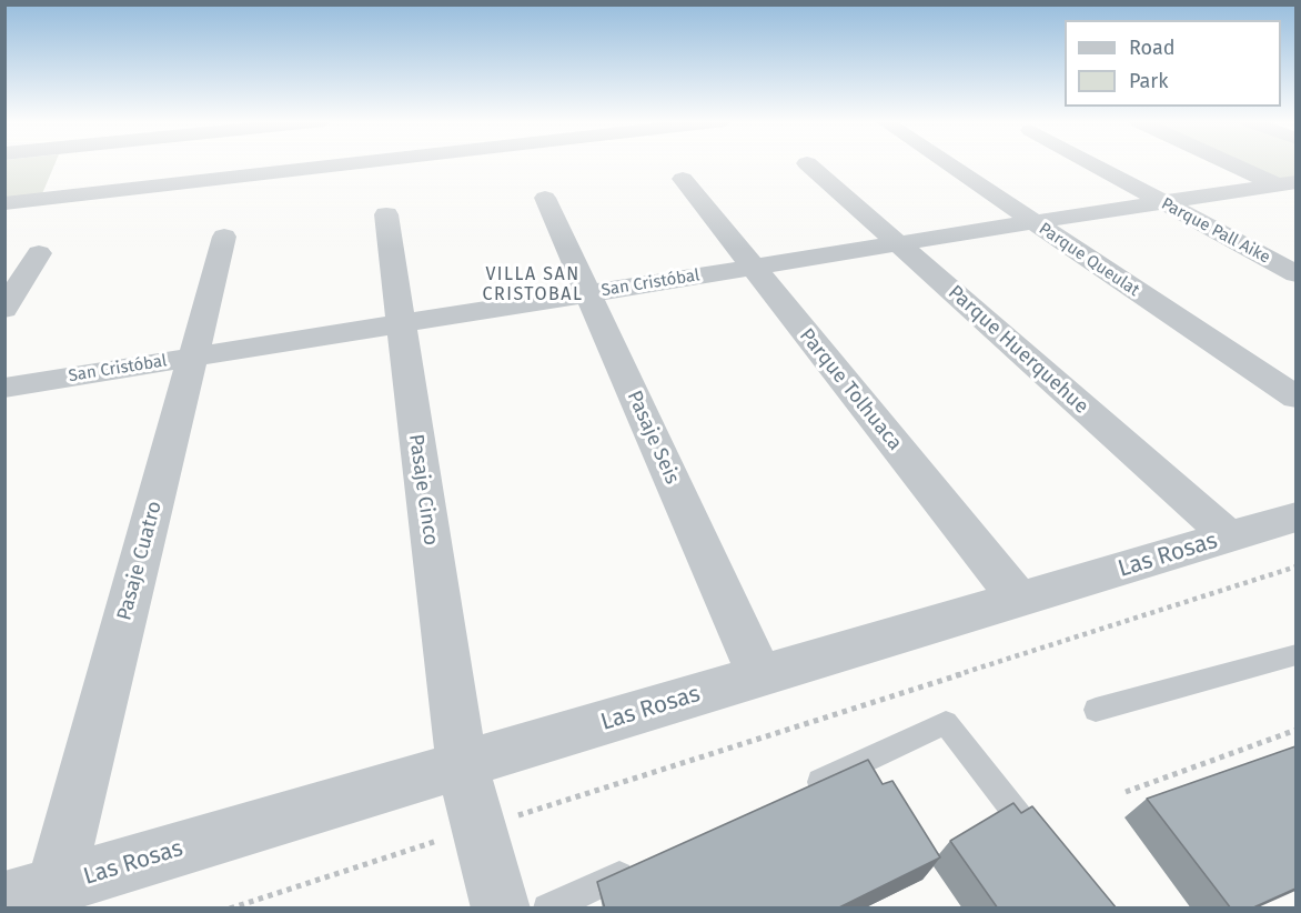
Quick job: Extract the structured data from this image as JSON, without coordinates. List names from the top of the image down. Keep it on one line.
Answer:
{"streets":{"street":["Parque Pall Aike","Parque Queulat","San Cristóbal","Parque Huerquehue","Parque Tolhuaca","Pasaje Seis","Pasaje Cinco","Las Rosas","Pasaje Cuatro"]},"crossings":[["Parque Pall Aike","San Cristóbal"],["Parque Queulat","San Cristóbal"],["San Cristóbal","Parque Huerquehue"],["San Cristóbal","Parque Tolhuaca"],["San Cristóbal","Pasaje Seis"],["San Cristóbal","Pasaje Cinco"],["San Cristóbal","Pasaje Cuatro"],["Parque Huerquehue","Las Rosas"],["Parque Tolhuaca","Las Rosas"],["Pasaje Seis","Las Rosas"],["Pasaje Cinco","Las Rosas"],["Las Rosas","Pasaje Cuatro"]],"districts":["VILLA SAN CRISTOBAL"],"legend":["Road","Park"]}
